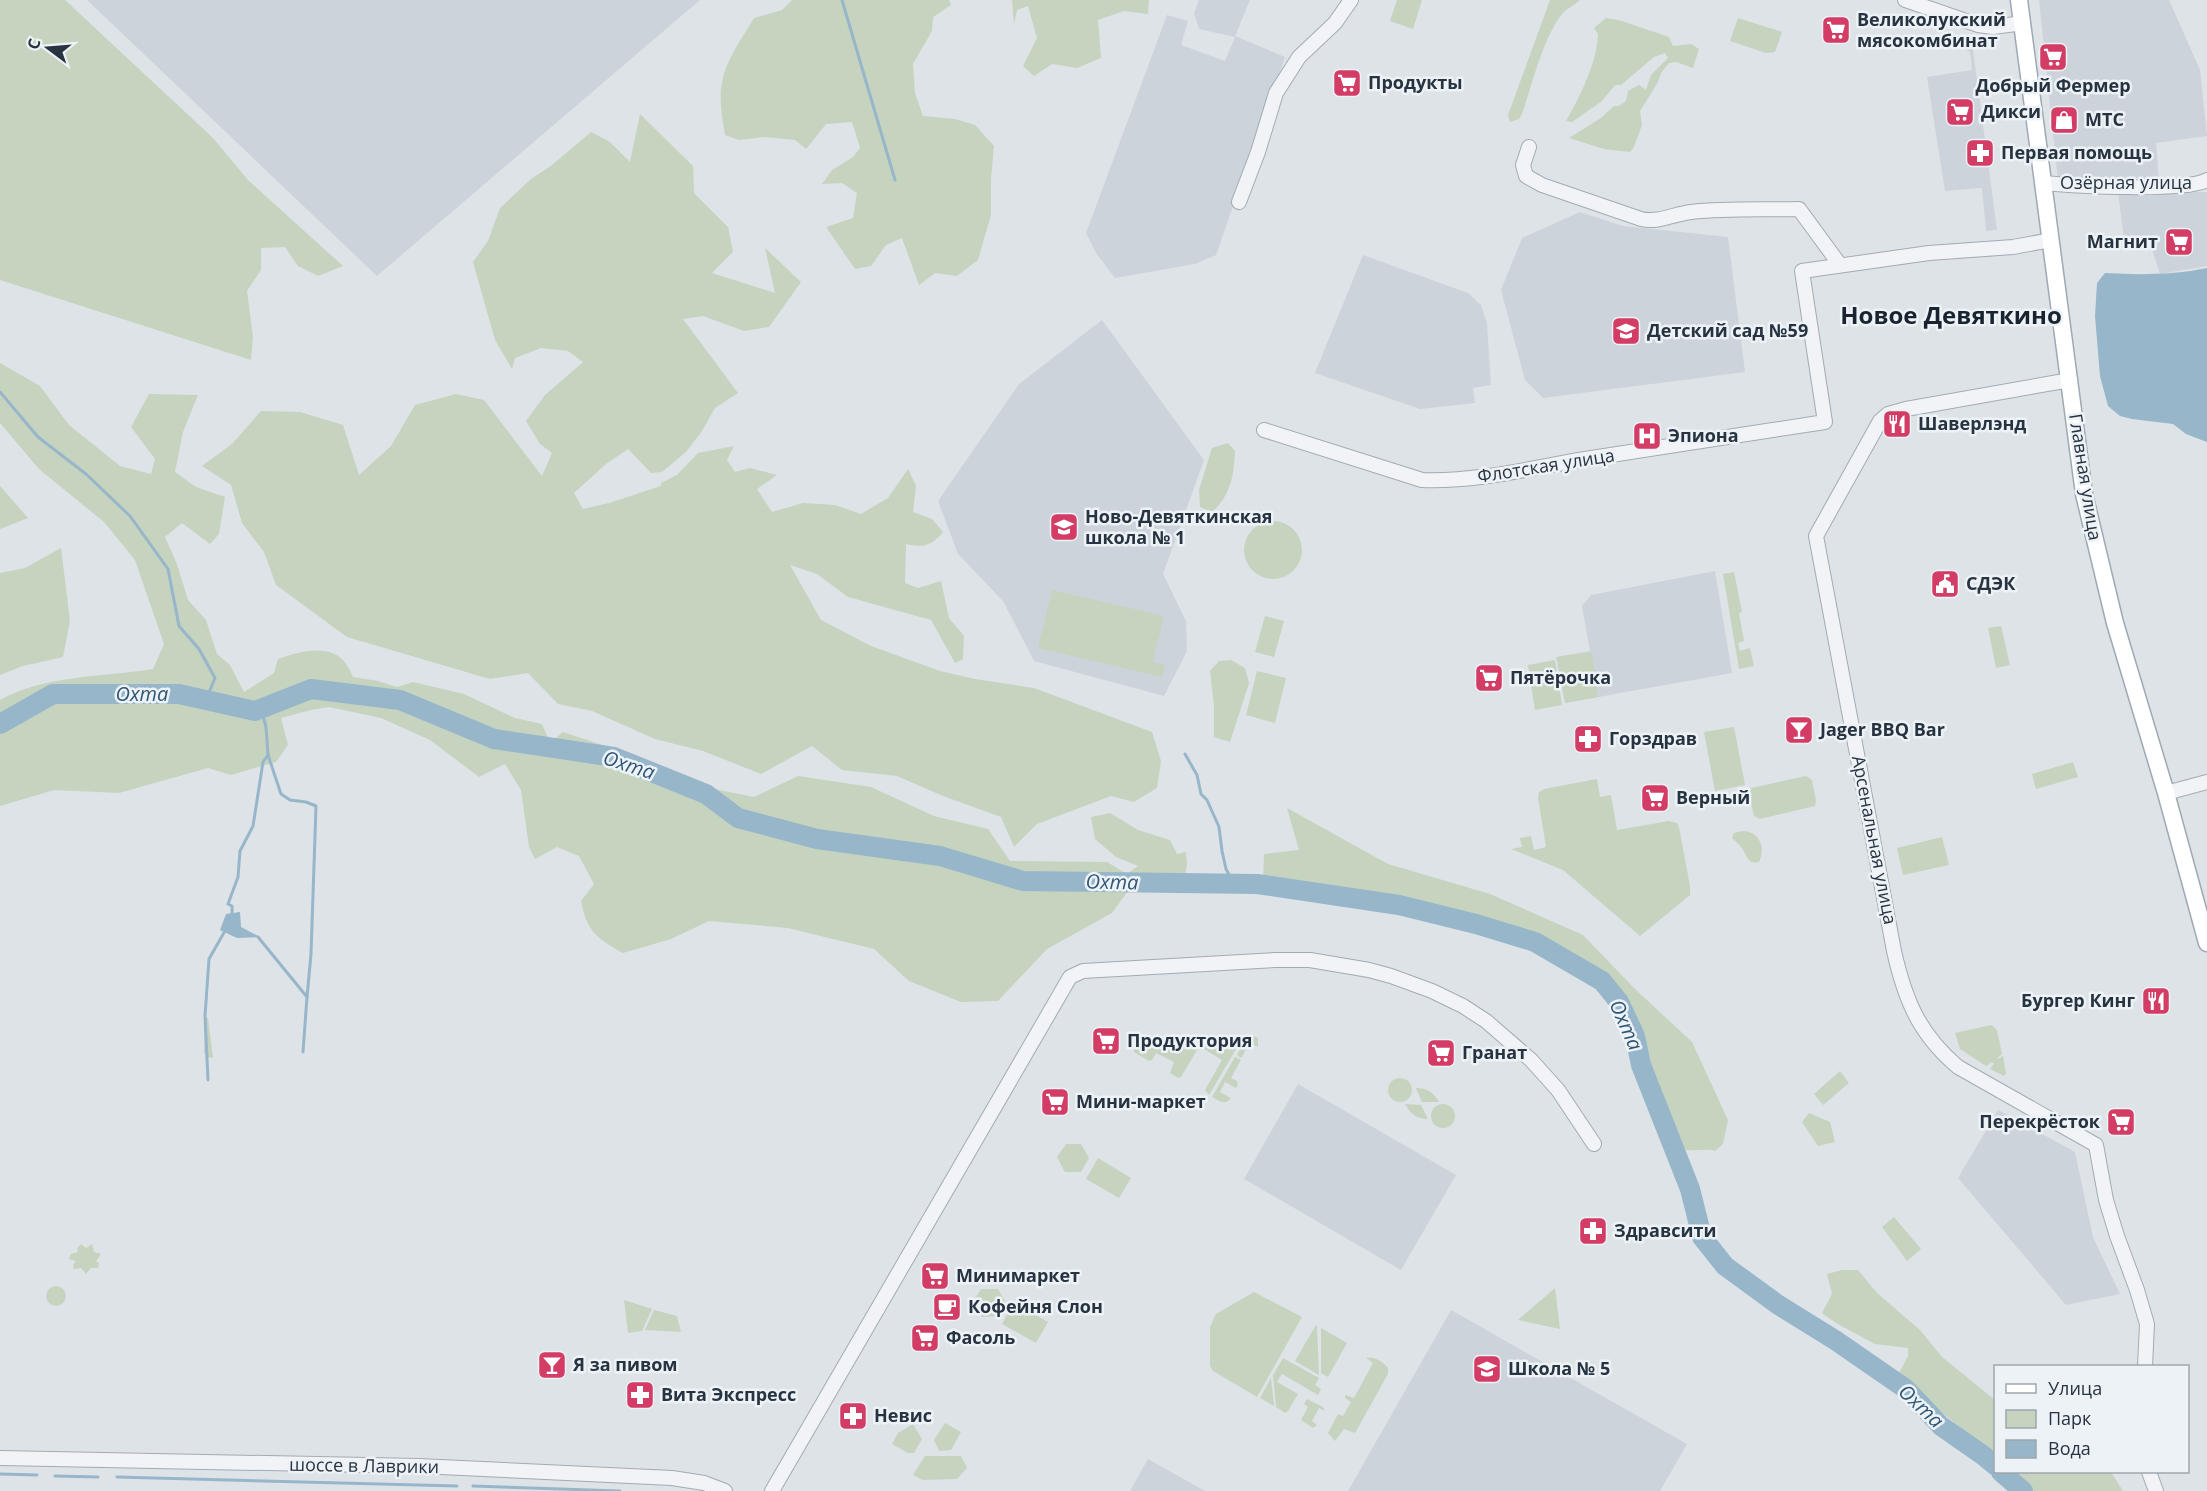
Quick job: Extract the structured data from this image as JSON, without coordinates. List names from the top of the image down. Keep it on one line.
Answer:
{"streets":{"main road":["Главная улица"],"street":["Озёрная улица","Флотская улица","Арсенальная улица","шоссе в Лаврики"]},"crossings":[["Озёрная улица","Главная улица"],["Главная улица","Арсенальная улица"]],"districts":["Новое Девяткино"],"water":["Охта"],"places":{"supermarket":["Великолукский мясокомбинат","Добрый Фермер","Продукты","Дикси","Магнит","Пятёрочка","Верный","Продуктория","Гранат","Мини-маркет","Перекрёсток","Минимаркет","Фасоль"],"shop":["МТС"],"pharmacy":["Первая помощь","Горздрав","Здравсити","Вита Экспресс","Невис"],"school or university":["Детский сад №59","Ново-Девяткинская школа № 1","Школа № 5"],"restaurant":["Шаверлэнд","Бургер Кинг"],"hospital":["Эпиона"],"public building":["СДЭК"],"bar":["Jager BBQ Bar","Я за пивом"],"cafe":["Кофейня Слон"]},"legend":["Улица","Парк","Вода"],"north":"left"}
